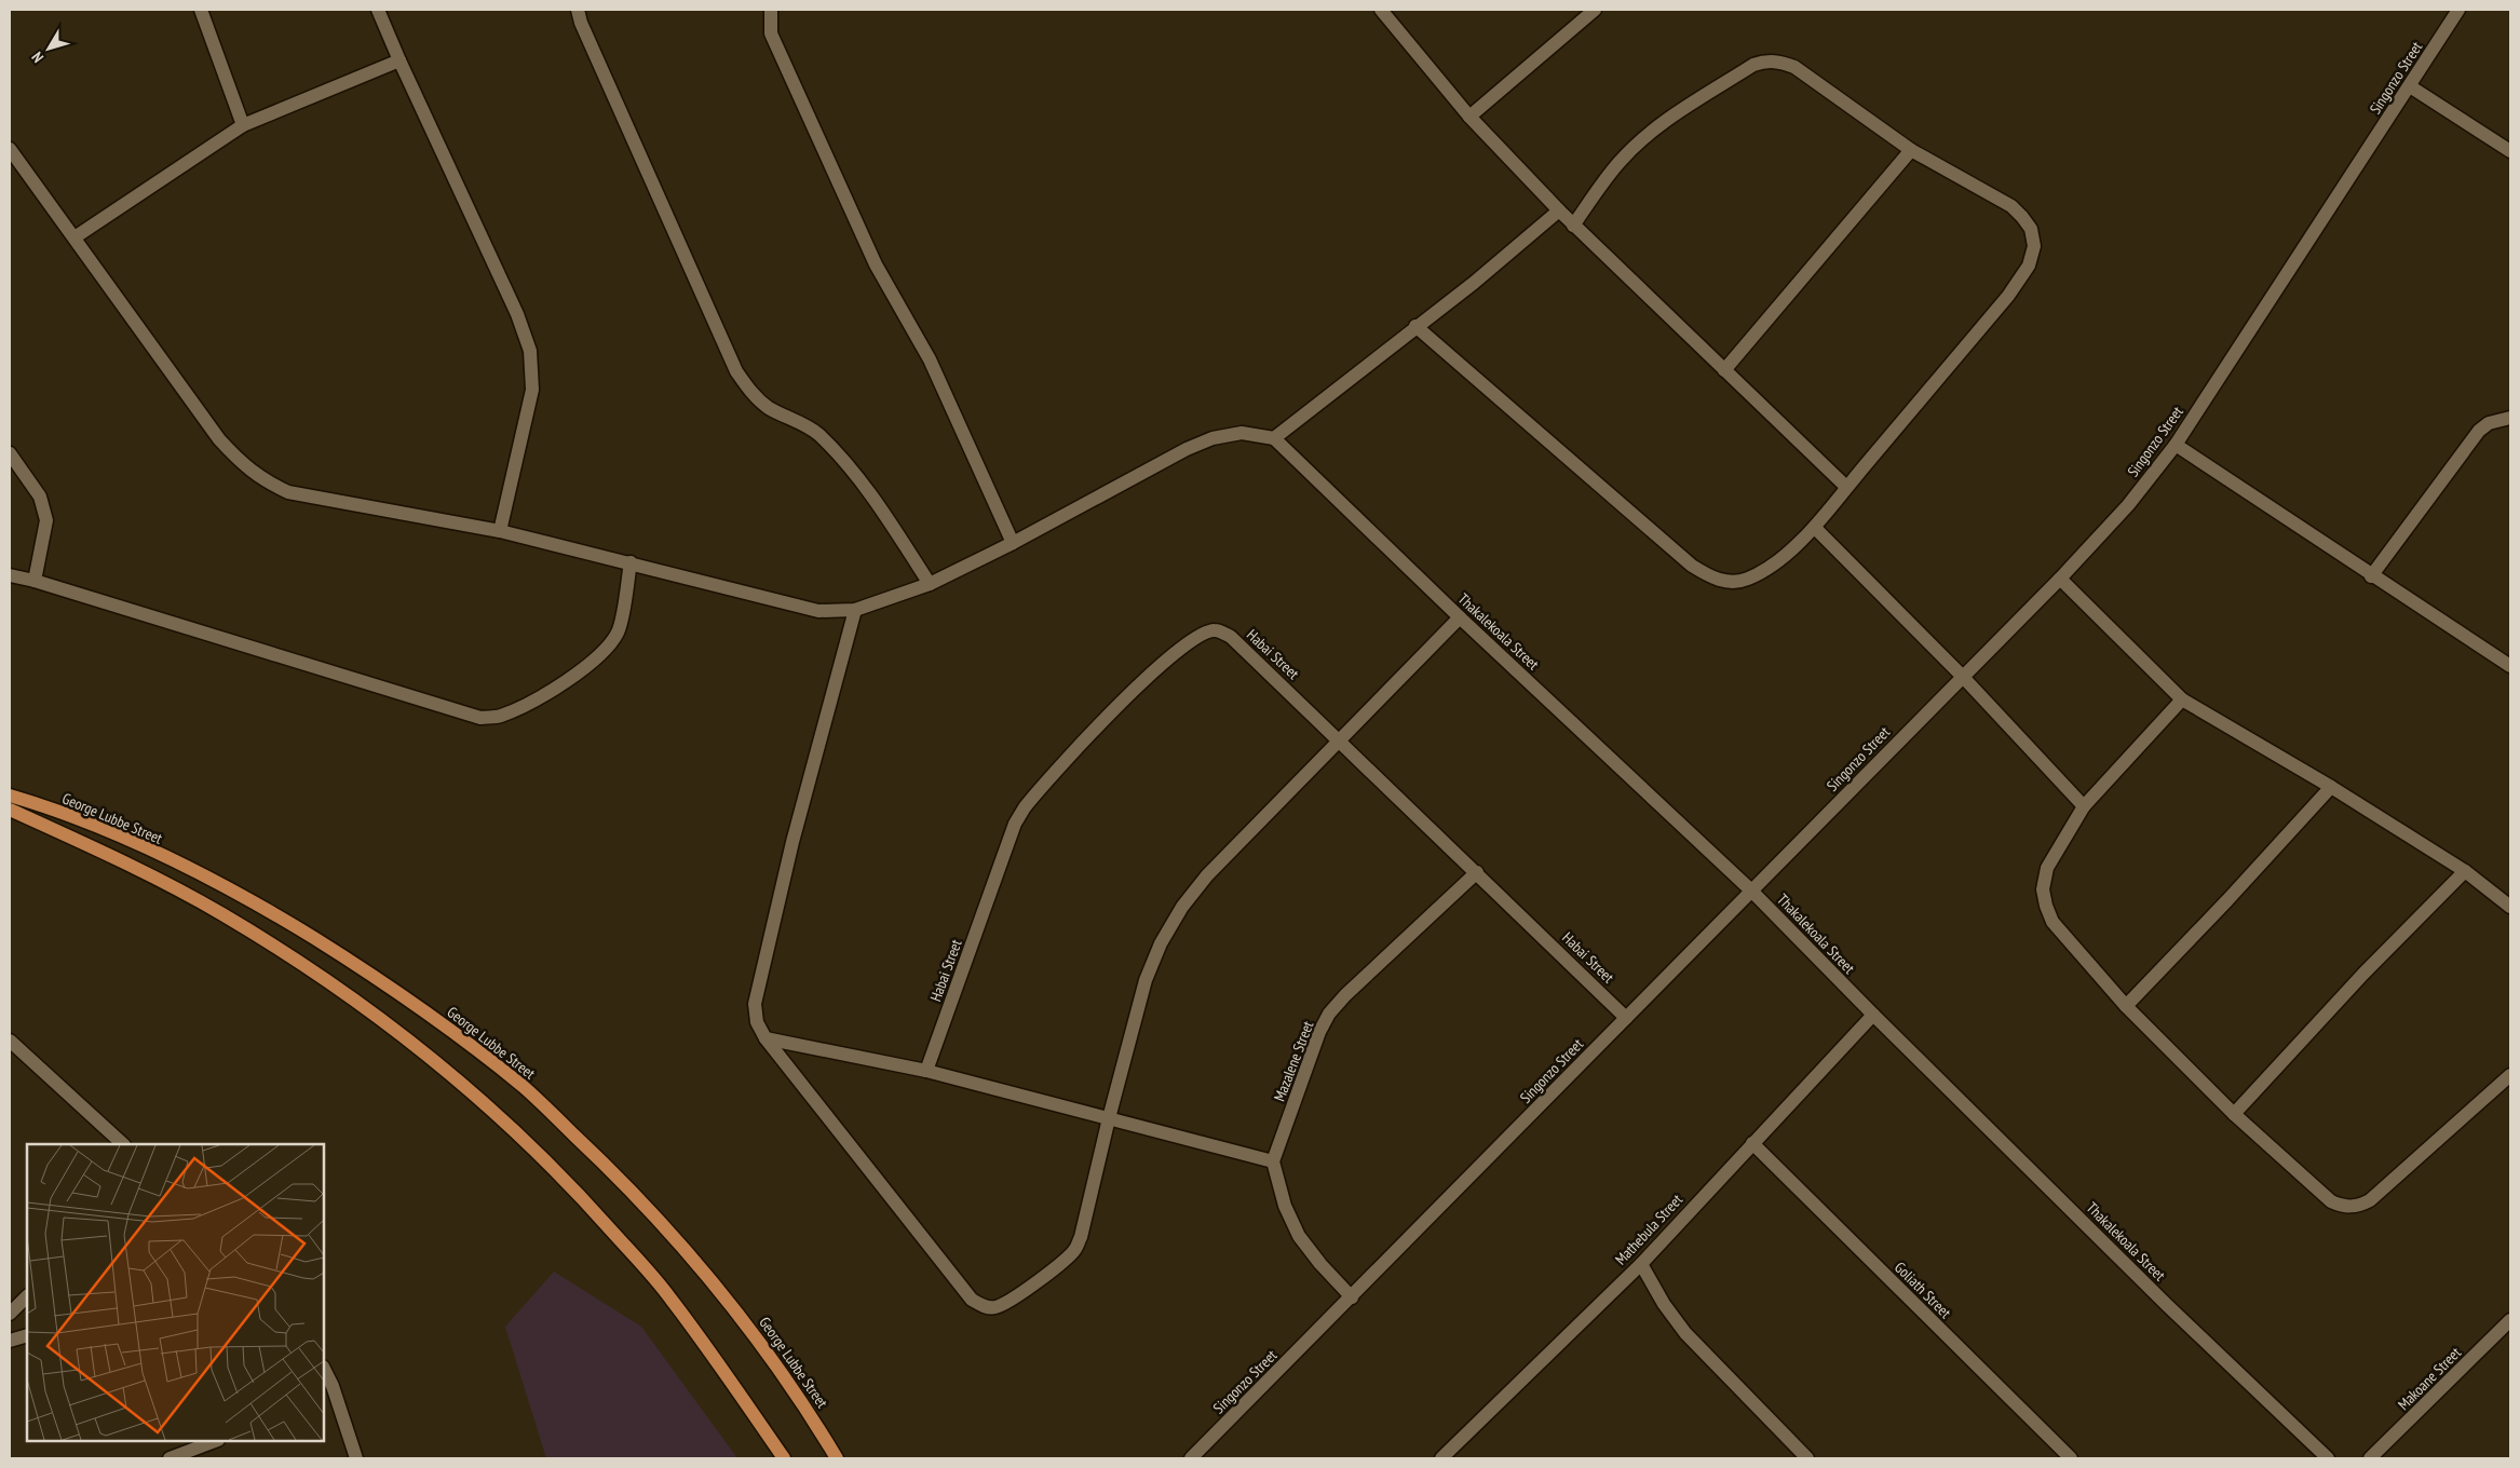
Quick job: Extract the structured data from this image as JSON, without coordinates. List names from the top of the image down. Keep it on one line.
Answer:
{"streets":{"main road":["George Lubbe Street"],"street":["Singonzo Street","Thakalekoala Street","Habai Street","Mazalene Street","Mathebula Street","Goliath Street","Makoane Street"]},"crossings":[["Singonzo Street","Thakalekoala Street"],["Singonzo Street","Habai Street"],["Thakalekoala Street","Mathebula Street"],["Habai Street","Mazalene Street"],["Mathebula Street","Goliath Street"]],"north":"bottom left"}
